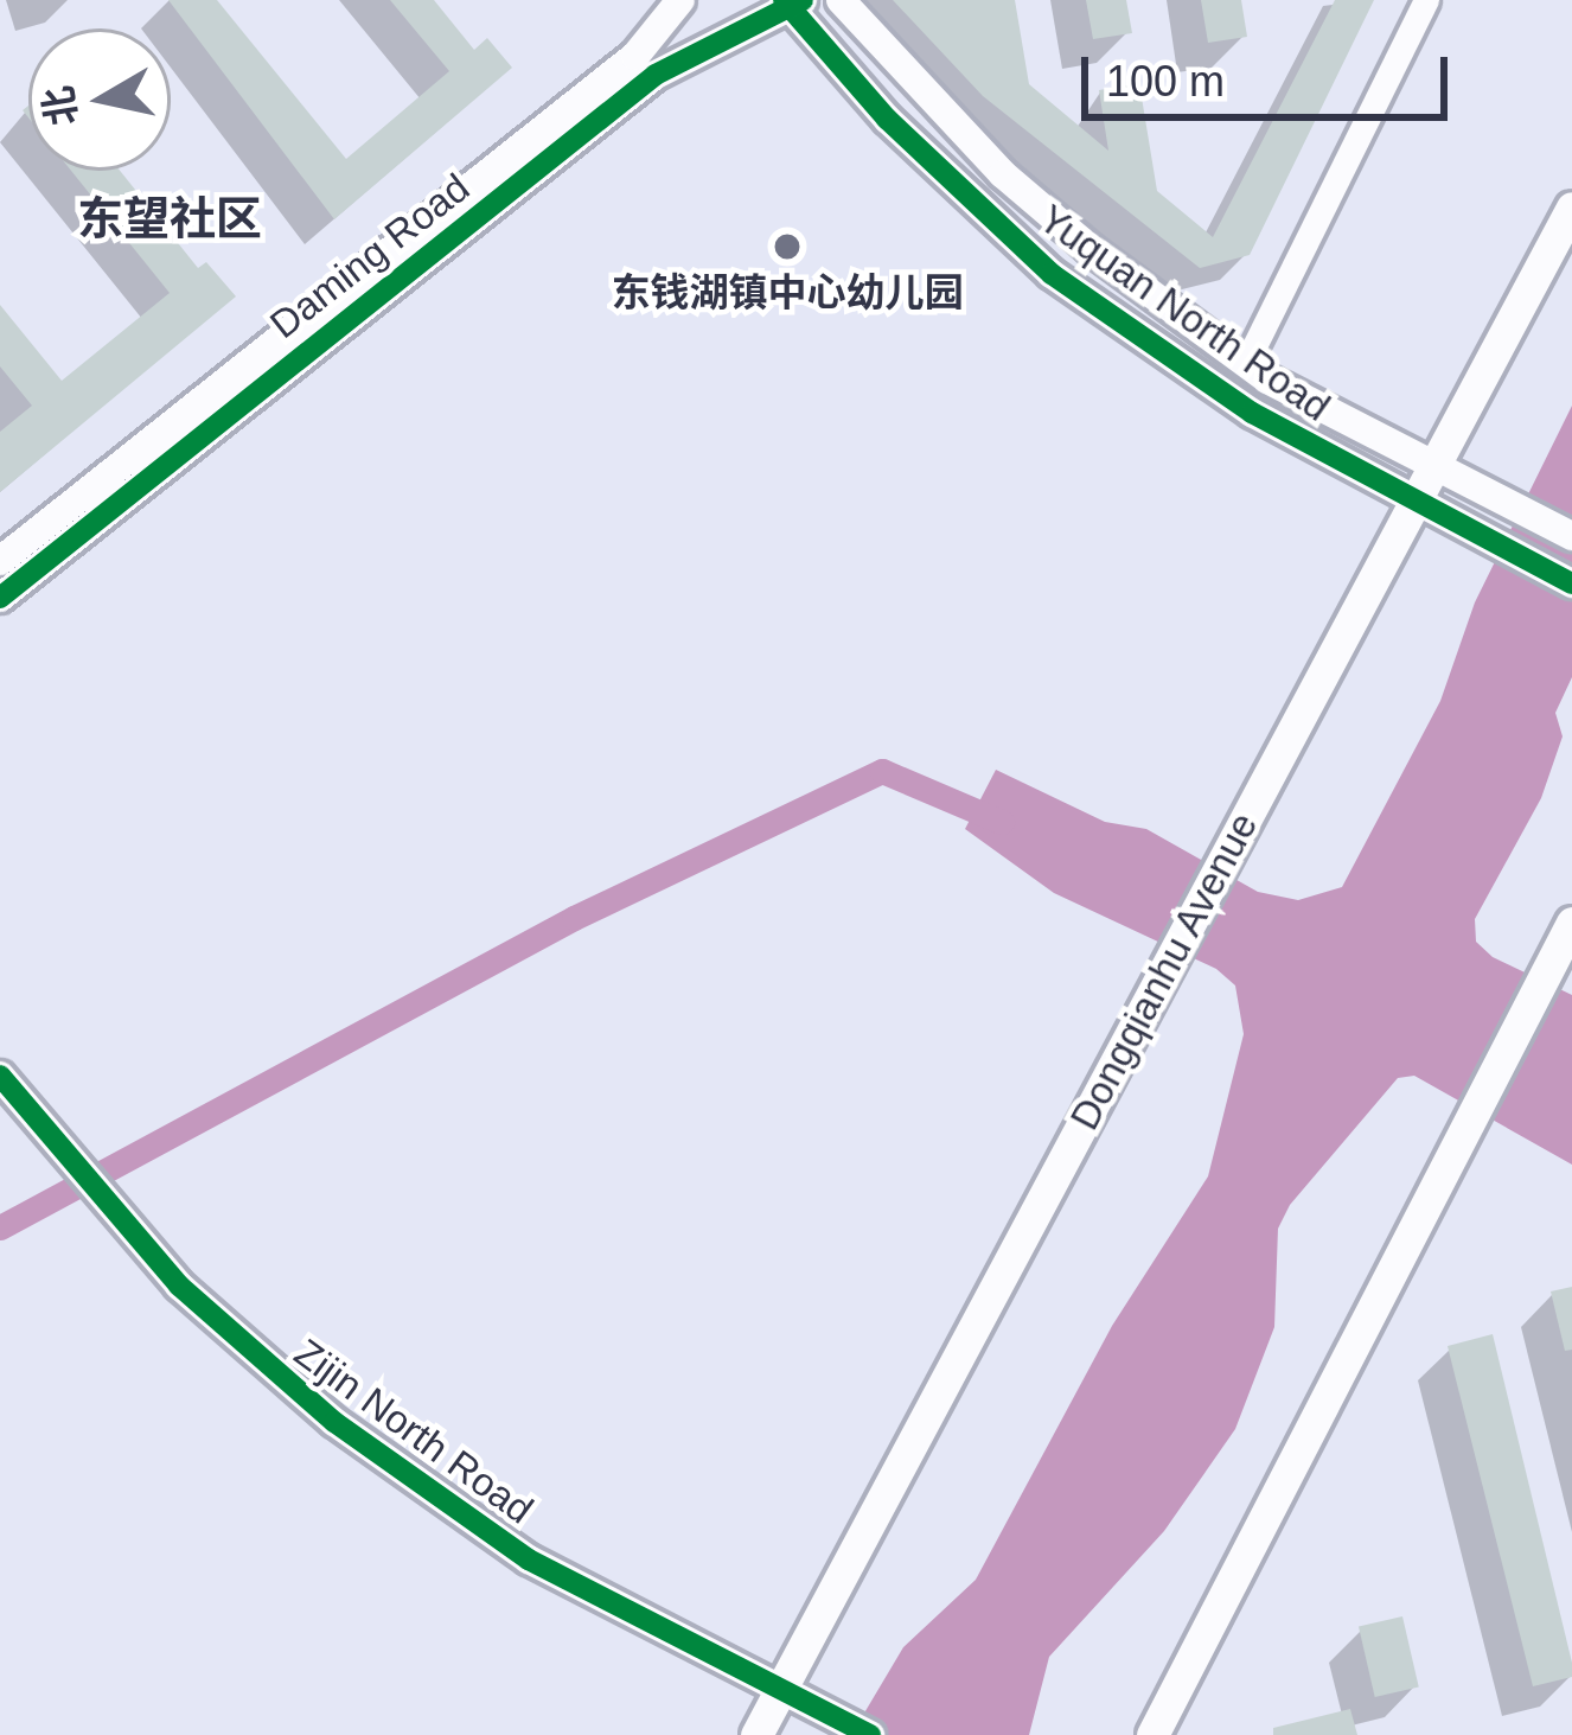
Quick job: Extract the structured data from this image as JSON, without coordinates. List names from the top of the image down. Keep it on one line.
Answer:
{"streets":{"main road":["Dongqianhu Avenue"],"street":["Daming Road","Yuquan North Road","Zijin North Road"]},"crossings":[["Daming Road","Yuquan North Road"],["Yuquan North Road","Dongqianhu Avenue"],["Dongqianhu Avenue","Zijin North Road"]],"districts":["东望社区"],"places":["东钱湖镇中心幼儿园"],"scale_bar":"100 m","north":"left"}
